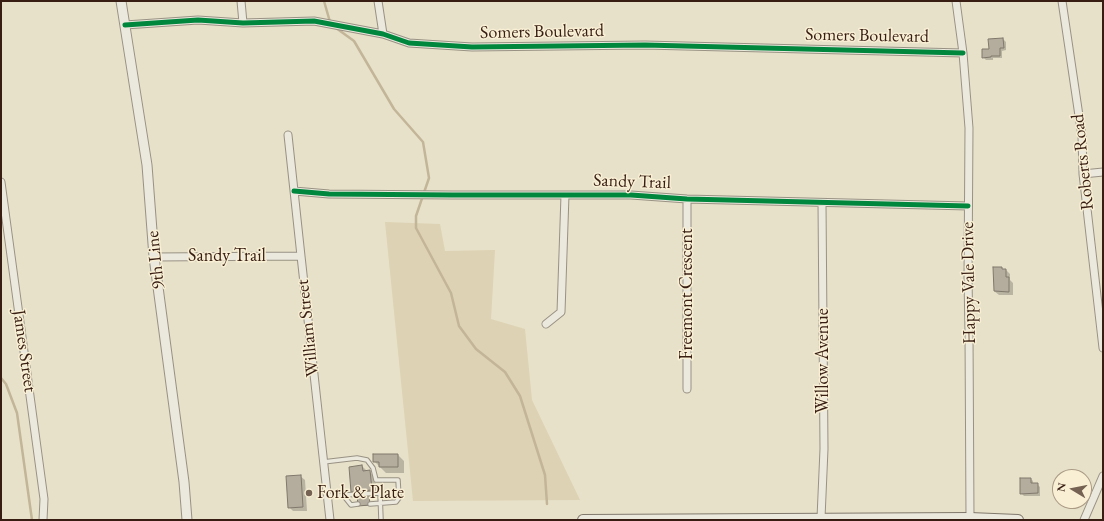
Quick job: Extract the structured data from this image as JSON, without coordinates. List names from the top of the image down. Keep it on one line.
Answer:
{"streets":{"street":["Somers Boulevard","Roberts Road","Sandy Trail","9th Line","Happy Vale Drive","Freemont Crescent","William Street","James Street","Willow Avenue"]},"crossings":[["Somers Boulevard","9th Line"],["Somers Boulevard","Happy Vale Drive"],["Sandy Trail","9th Line"],["Sandy Trail","Happy Vale Drive"],["Sandy Trail","Freemont Crescent"],["Sandy Trail","William Street"],["Sandy Trail","Willow Avenue"]],"places":["Fork & Plate"],"north":"left"}
